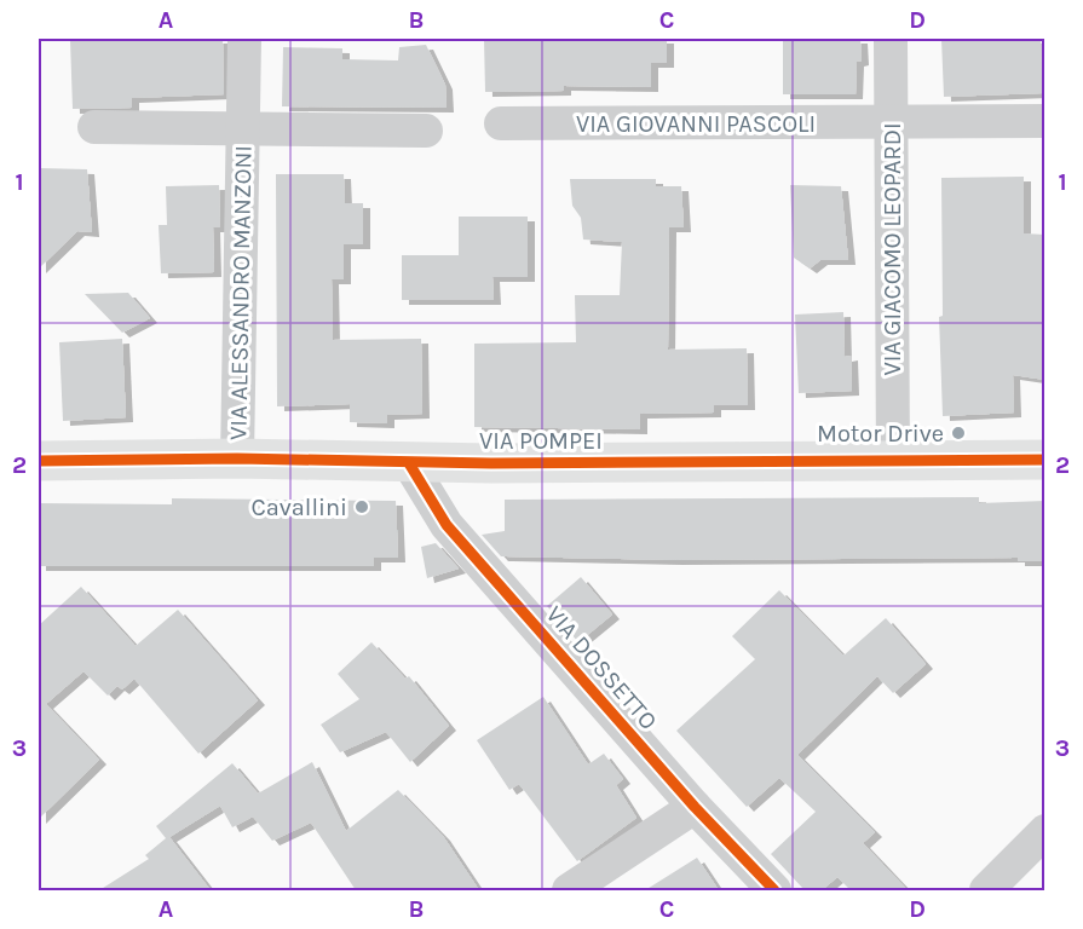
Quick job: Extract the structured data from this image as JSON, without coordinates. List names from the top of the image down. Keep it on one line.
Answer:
{"streets":{"street":["VIA GIOVANNI PASCOLI","VIA GIACOMO LEOPARDI","VIA ALESSANDRO MANZONI","VIA POMPEI","VIA DOSSETTO"]},"crossings":[["VIA GIOVANNI PASCOLI","VIA GIACOMO LEOPARDI"],["VIA GIACOMO LEOPARDI","VIA POMPEI"],["VIA ALESSANDRO MANZONI","VIA POMPEI"],["VIA POMPEI","VIA DOSSETTO"]],"places":["Motor Drive","Cavallini"],"grid":{"columns":["A","B","C","D"],"rows":["1","2","3"]}}
